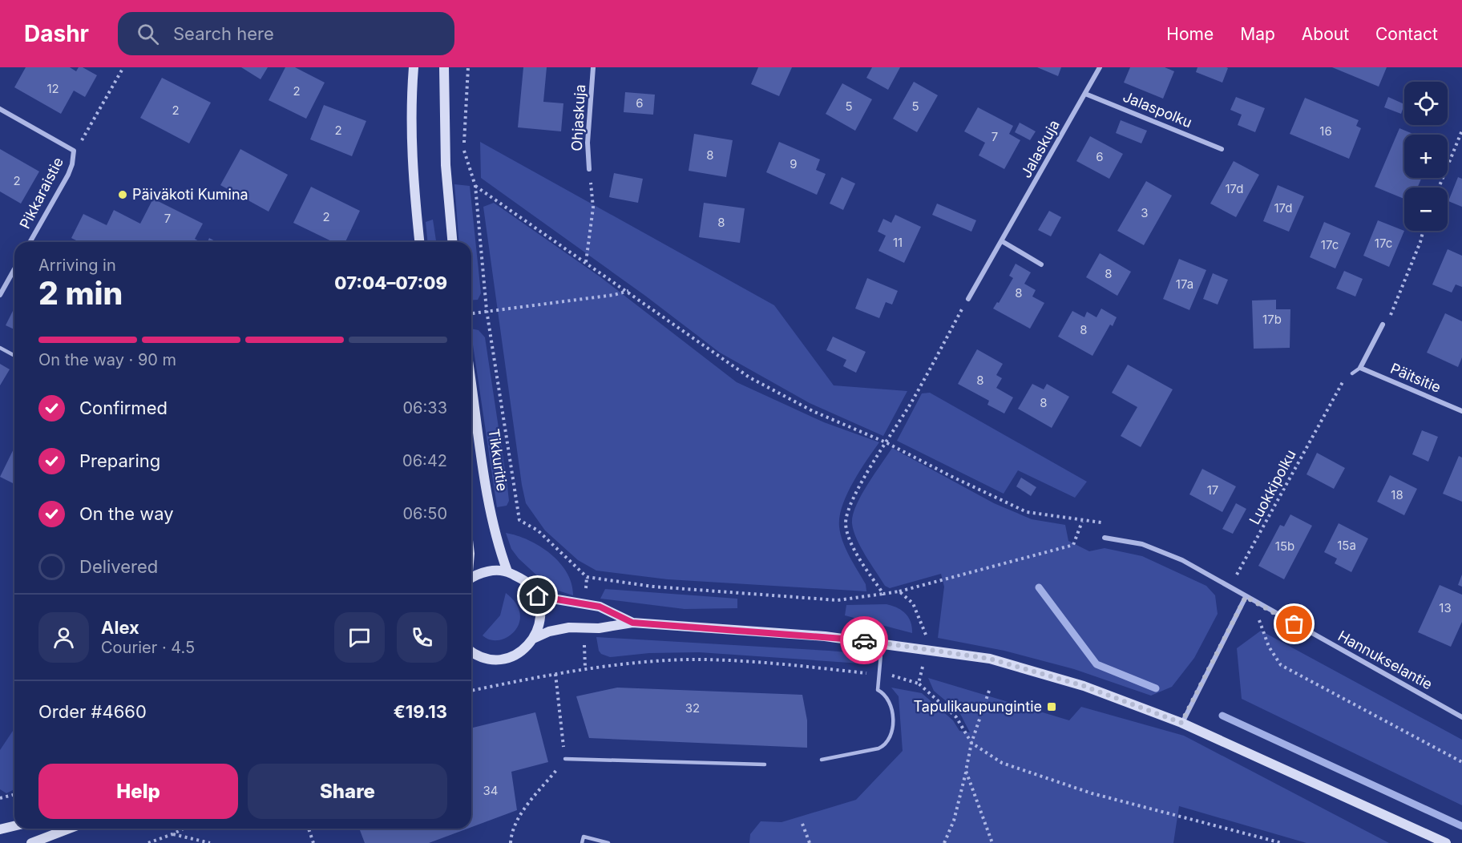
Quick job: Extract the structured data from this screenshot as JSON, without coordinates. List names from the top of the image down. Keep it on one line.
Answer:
{"streets":{"main road":["Tikkuritie"],"street":["Jalaspolku","Ohjaskuja","Jalaskuja","Pikkaraistie","Päitsitie","Hannukselantie"],"path":["Luokkipolku"]},"crossings":[["Jalaspolku","Jalaskuja"],["Luokkipolku","Hannukselantie"]],"places":{"other":["Päiväkoti Kumina"],"transit":["Tapulikaupungintie"]},"house_numbers":["12","2","6","5","5","2","2","16","7","8","6","9","2","17d","17d","3","2","7","8","11","17c","17c","8","17a","8","17b","8","8","8","17","18","15a","15b","13","32","34"],"page":{"header":"Dashr","search":"Search here","nav":["Home","Map","About","Contact"],"map_buttons":["+","−"],"heading":["2 min","Arriving in","07:04–07:09"],"panel":["Alex","Courier · 4.5","Order #4660","€19.13"],"bar":"On the way · 90 m","list":[["Confirmed","06:33"],["Preparing","06:42"],["On the way","06:50"],"Delivered"],"buttons":["Help","Share"]}}
